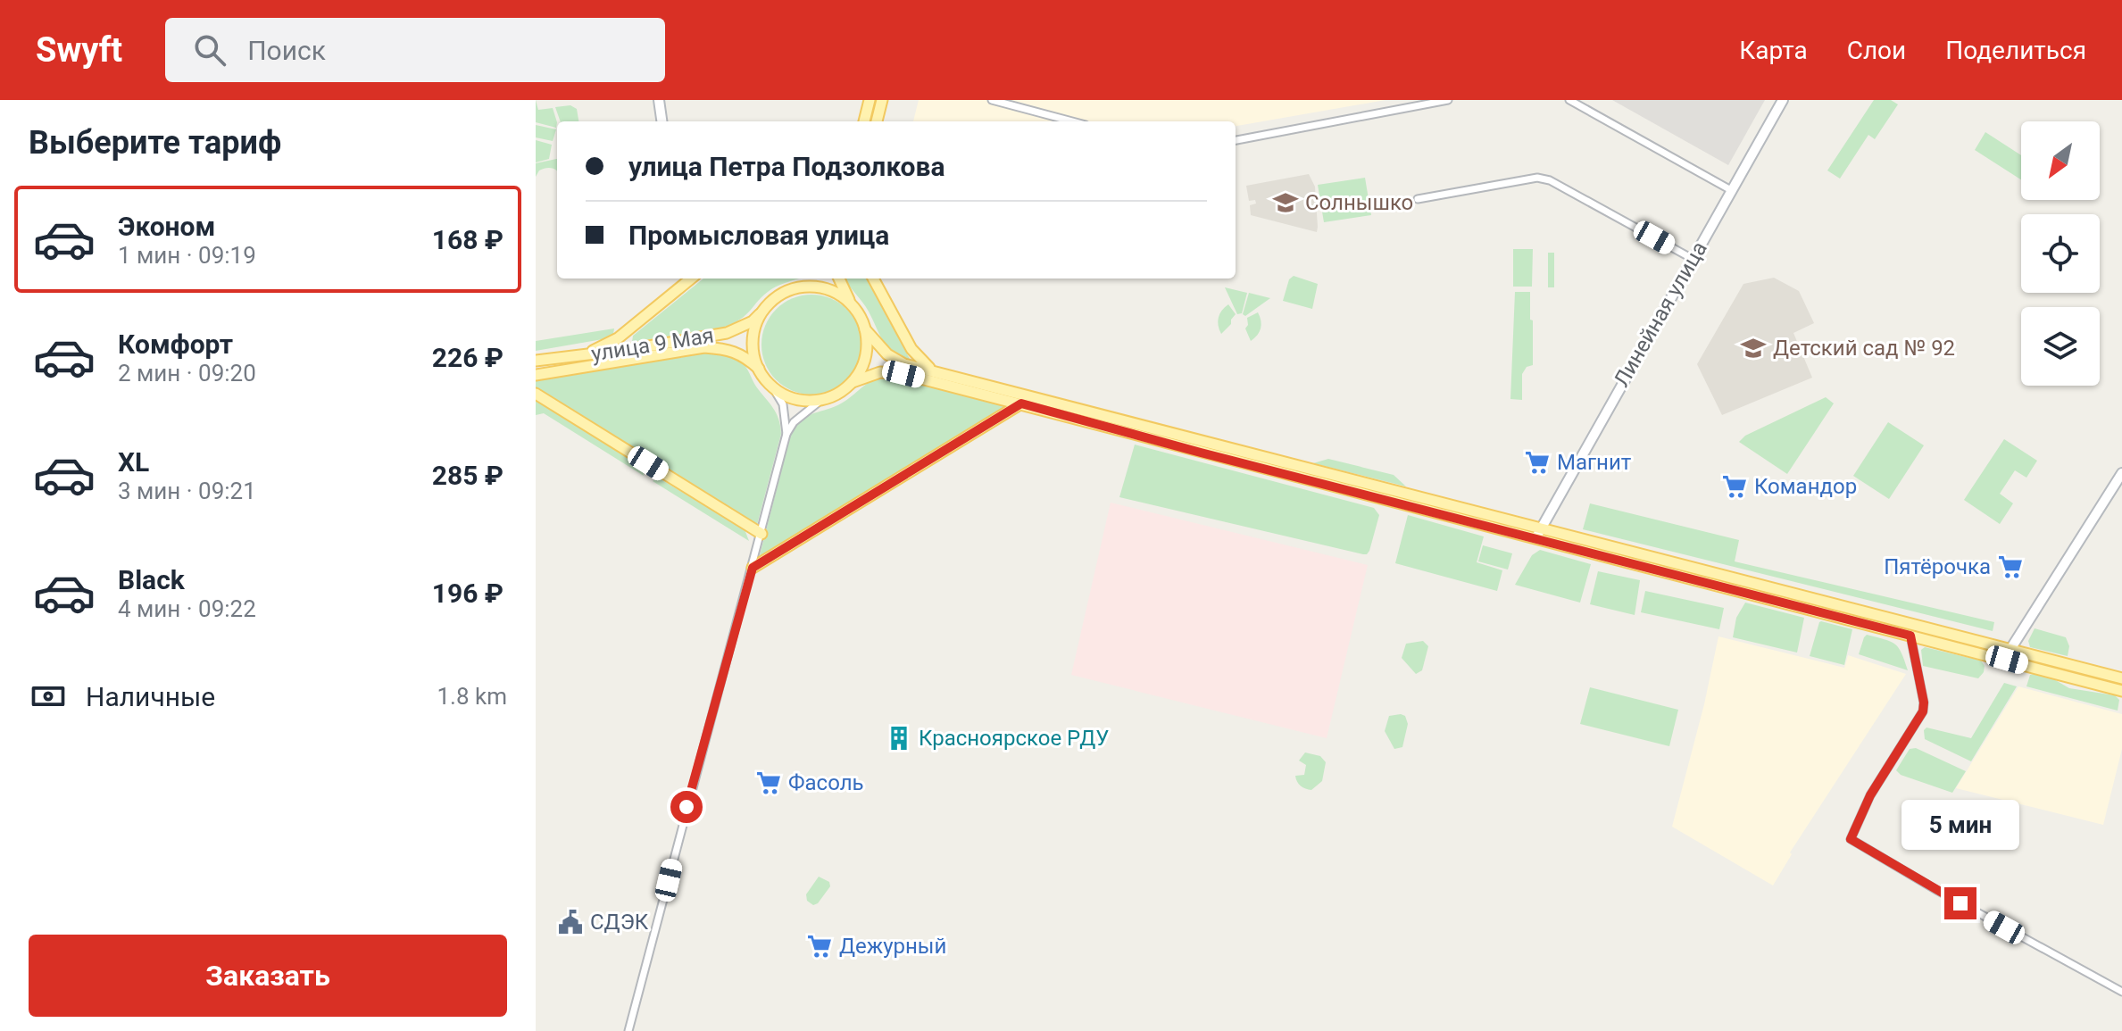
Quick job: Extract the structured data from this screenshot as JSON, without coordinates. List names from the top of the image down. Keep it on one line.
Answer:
{"streets":{"main road":["улица 9 Мая"],"street":["Линейная улица"]},"places":{"school or university":["Солнышко","Детский сад № 92"],"supermarket":["Магнит","Командор","Пятёрочка","Фасоль","Дежурный"],"building":["Красноярское РДУ"],"public building":["СДЭК"]},"north":"bottom left","page":{"header":"Swyft","search":"Поиск","nav":["Карта","Слои","Поделиться"],"heading":"Выберите тариф","banner":["улица Петра Подзолкова","Промысловая улица"],"list":[{"name":"Эконом","note":"1 мин · 09:19","value":"168 ₽"},{"name":"Комфорт","note":"2 мин · 09:20","value":"226 ₽"},{"name":"XL","note":"3 мин · 09:21","value":"285 ₽"},{"name":"Black","note":"4 мин · 09:22","value":"196 ₽"}],"pay":["Наличные","1.8 km"],"bubble":"5 мин","buttons":"Заказать"}}
